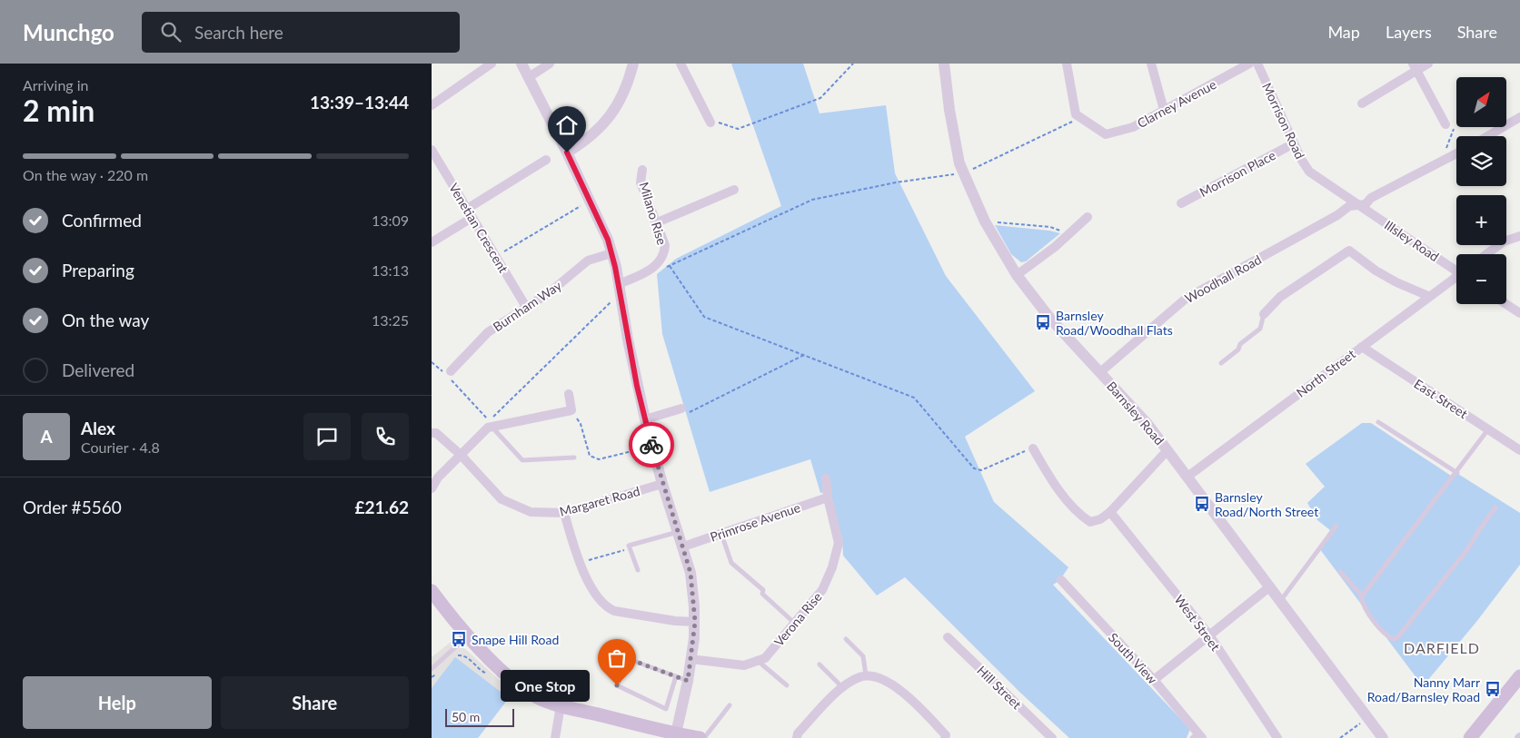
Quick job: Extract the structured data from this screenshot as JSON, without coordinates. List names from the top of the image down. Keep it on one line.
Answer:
{"streets":{"street":["Clarney Avenue","Morrison Road","Morrison Place","Milano Rise","Venetian Crescent","Illsley Road","Woodhall Road","Burnham Way","North Street","East Street","Barnsley Road","Margaret Road","Primrose Avenue","Verona Rise","West Street","South View","Hill Street"]},"crossings":[["Morrison Road","Morrison Place"],["Morrison Road","Illsley Road"],["Morrison Road","Woodhall Road"],["Venetian Crescent","Burnham Way"],["Illsley Road","Woodhall Road"],["Woodhall Road","Barnsley Road"],["North Street","East Street"],["North Street","Barnsley Road"],["Primrose Avenue","Verona Rise"]],"districts":["DARFIELD"],"places":{"bus stop":["Barnsley Road/Woodhall Flats","Barnsley Road/North Street","Snape Hill Road","Nanny Marr Road/Barnsley Road"],"other":["One Stop"]},"scale_bar":"50 m","north":"top right","page":{"header":"Munchgo","search":"Search here","nav":["Map","Layers","Share"],"heading":["2 min","Arriving in","13:39–13:44"],"panel":["Alex","Courier · 4.8","Order #5560","£21.62"],"map_buttons":["+","−"],"bar":"On the way · 220 m","list":[["Confirmed","13:09"],["Preparing","13:13"],["On the way","13:25"],"Delivered"],"round":"A","buttons":["Help","Share"],"bubble":"One Stop","scale":"50 m"}}
